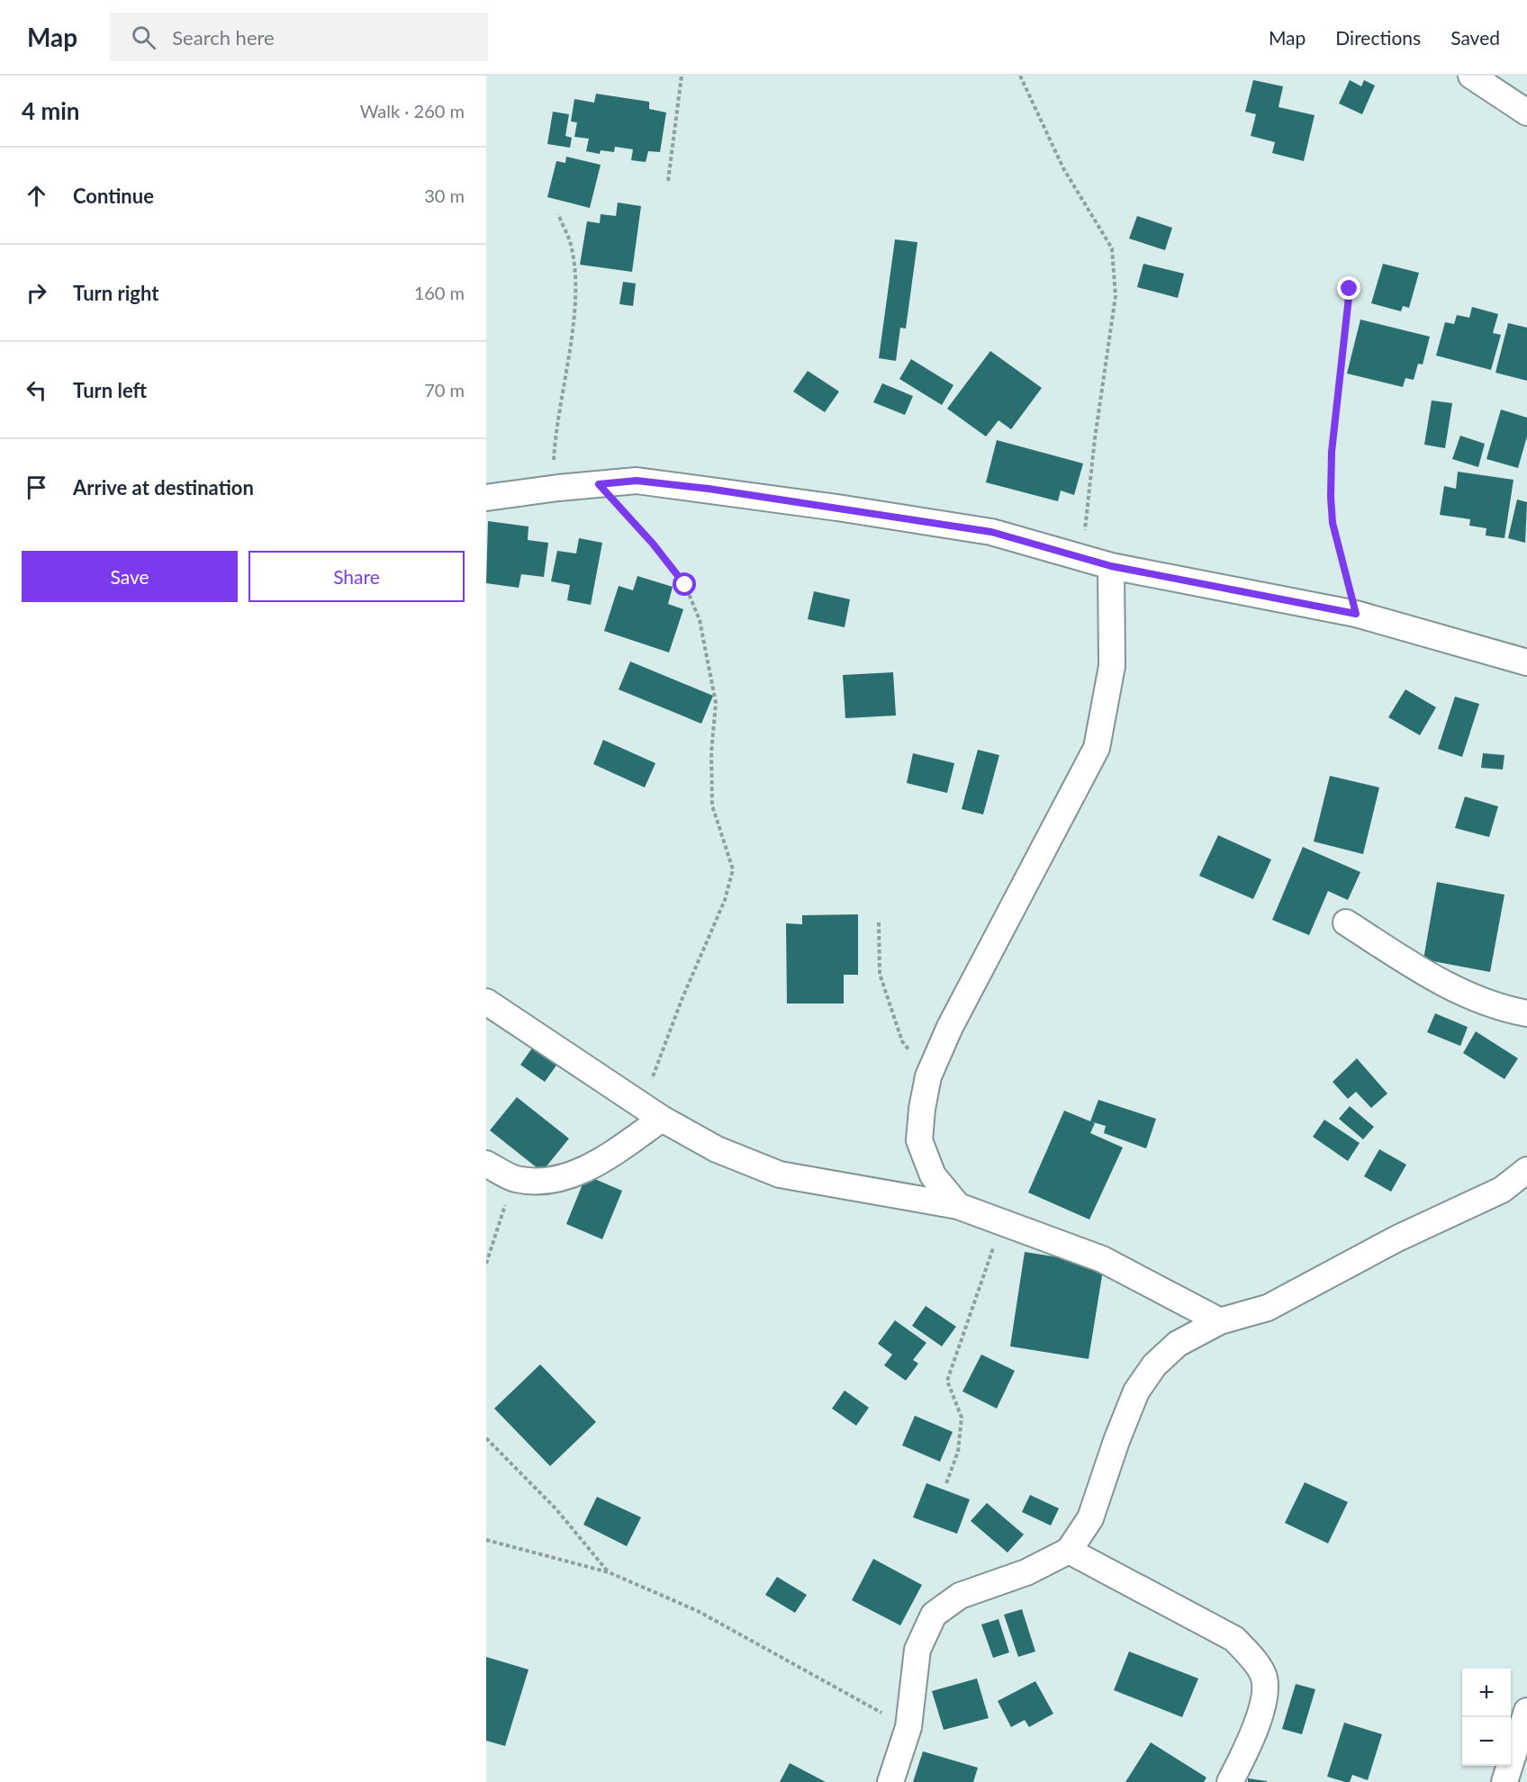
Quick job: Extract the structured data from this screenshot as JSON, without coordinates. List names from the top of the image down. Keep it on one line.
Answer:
{"page":{"header":"Map","search":"Search here","nav":["Map","Directions","Saved"],"heading":["4 min","Walk · 260 m"],"list":[["Continue","30 m"],["Turn right","160 m"],["Turn left","70 m"],"Arrive at destination"],"buttons":["Save","Share"],"map_buttons":["+","−"]}}
